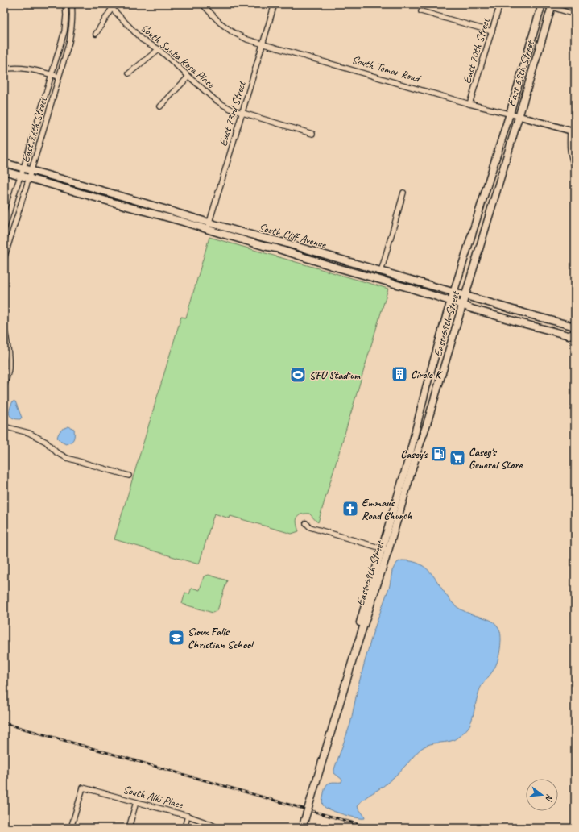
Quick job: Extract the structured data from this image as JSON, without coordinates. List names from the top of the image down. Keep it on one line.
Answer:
{"streets":{"main road":["East 69th Street","South Cliff Avenue"],"street":["East 70th Street","South Santa Rosa Place","South Tomar Road","East 73rd Street","East 77th Street","South Alki Place"]},"crossings":[["East 70th Street","South Tomar Road"],["South Santa Rosa Place","East 73rd Street"],["South Tomar Road","East 69th Street"],["South Tomar Road","East 73rd Street"],["East 69th Street","South Cliff Avenue"],["East 73rd Street","South Cliff Avenue"],["East 77th Street","South Cliff Avenue"]],"places":{"building":["Circle K"],"sports":["SFU Stadium"],"fuel station":["Casey's"],"supermarket":["Casey's General Store"],"church":["Emmaus Road Church"],"school or university":["Sioux Falls Christian School"]},"north":"right"}
